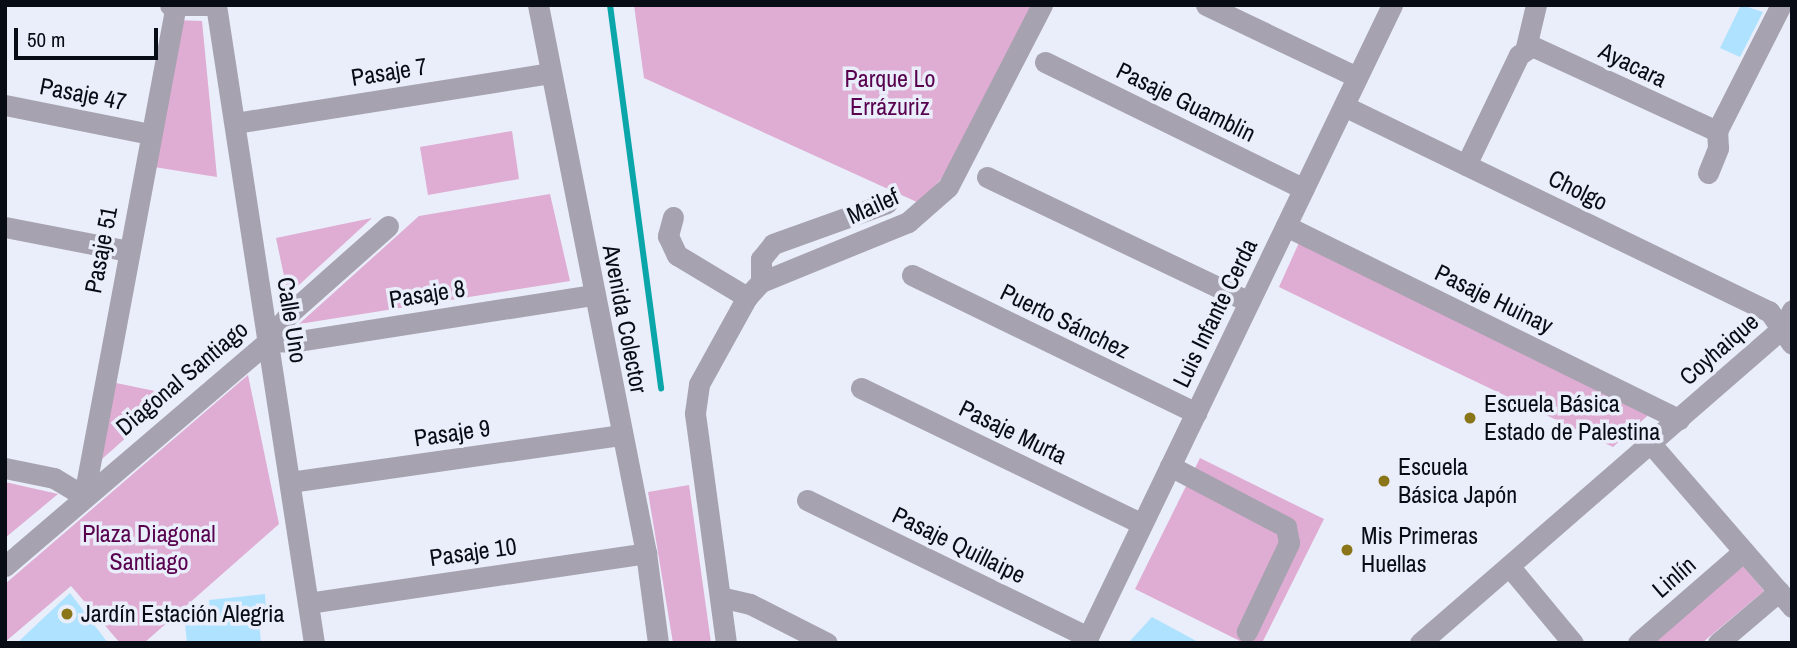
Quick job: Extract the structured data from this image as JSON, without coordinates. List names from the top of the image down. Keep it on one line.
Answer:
{"streets":{"street":["Ayacara","Pasaje 7","Pasaje 47","Pasaje Guamblin","Cholgo","Mailef","Pasaje 51","Pasaje 8","Pasaje Huinay","Luis Infante Cerda","Avenida Colector","Calle Uno","Puerto Sánchez","Coyhaique","Diagonal Santiago","Pasaje Murta","Pasaje 9","Pasaje Quillaipe","Pasaje 10","Linlín"]},"crossings":[["Pasaje 7","Avenida Colector"],["Pasaje 7","Calle Uno"],["Pasaje 47","Pasaje 51"],["Pasaje Guamblin","Luis Infante Cerda"],["Cholgo","Luis Infante Cerda"],["Cholgo","Coyhaique"],["Pasaje 51","Diagonal Santiago"],["Pasaje 8","Avenida Colector"],["Pasaje 8","Calle Uno"],["Pasaje 8","Diagonal Santiago"],["Pasaje Huinay","Luis Infante Cerda"],["Pasaje Huinay","Coyhaique"],["Luis Infante Cerda","Puerto Sánchez"],["Luis Infante Cerda","Pasaje Murta"],["Luis Infante Cerda","Pasaje Quillaipe"],["Avenida Colector","Pasaje 9"],["Avenida Colector","Pasaje 10"],["Calle Uno","Diagonal Santiago"],["Calle Uno","Pasaje 9"],["Calle Uno","Pasaje 10"]],"parks":["Parque Lo Errázuriz","Plaza Diagonal Santiago"],"places":["Escuela Básica Estado de Palestina","Escuela Básica Japón","Mis Primeras Huellas","Jardín Estación Alegria"],"scale_bar":"50 m"}
